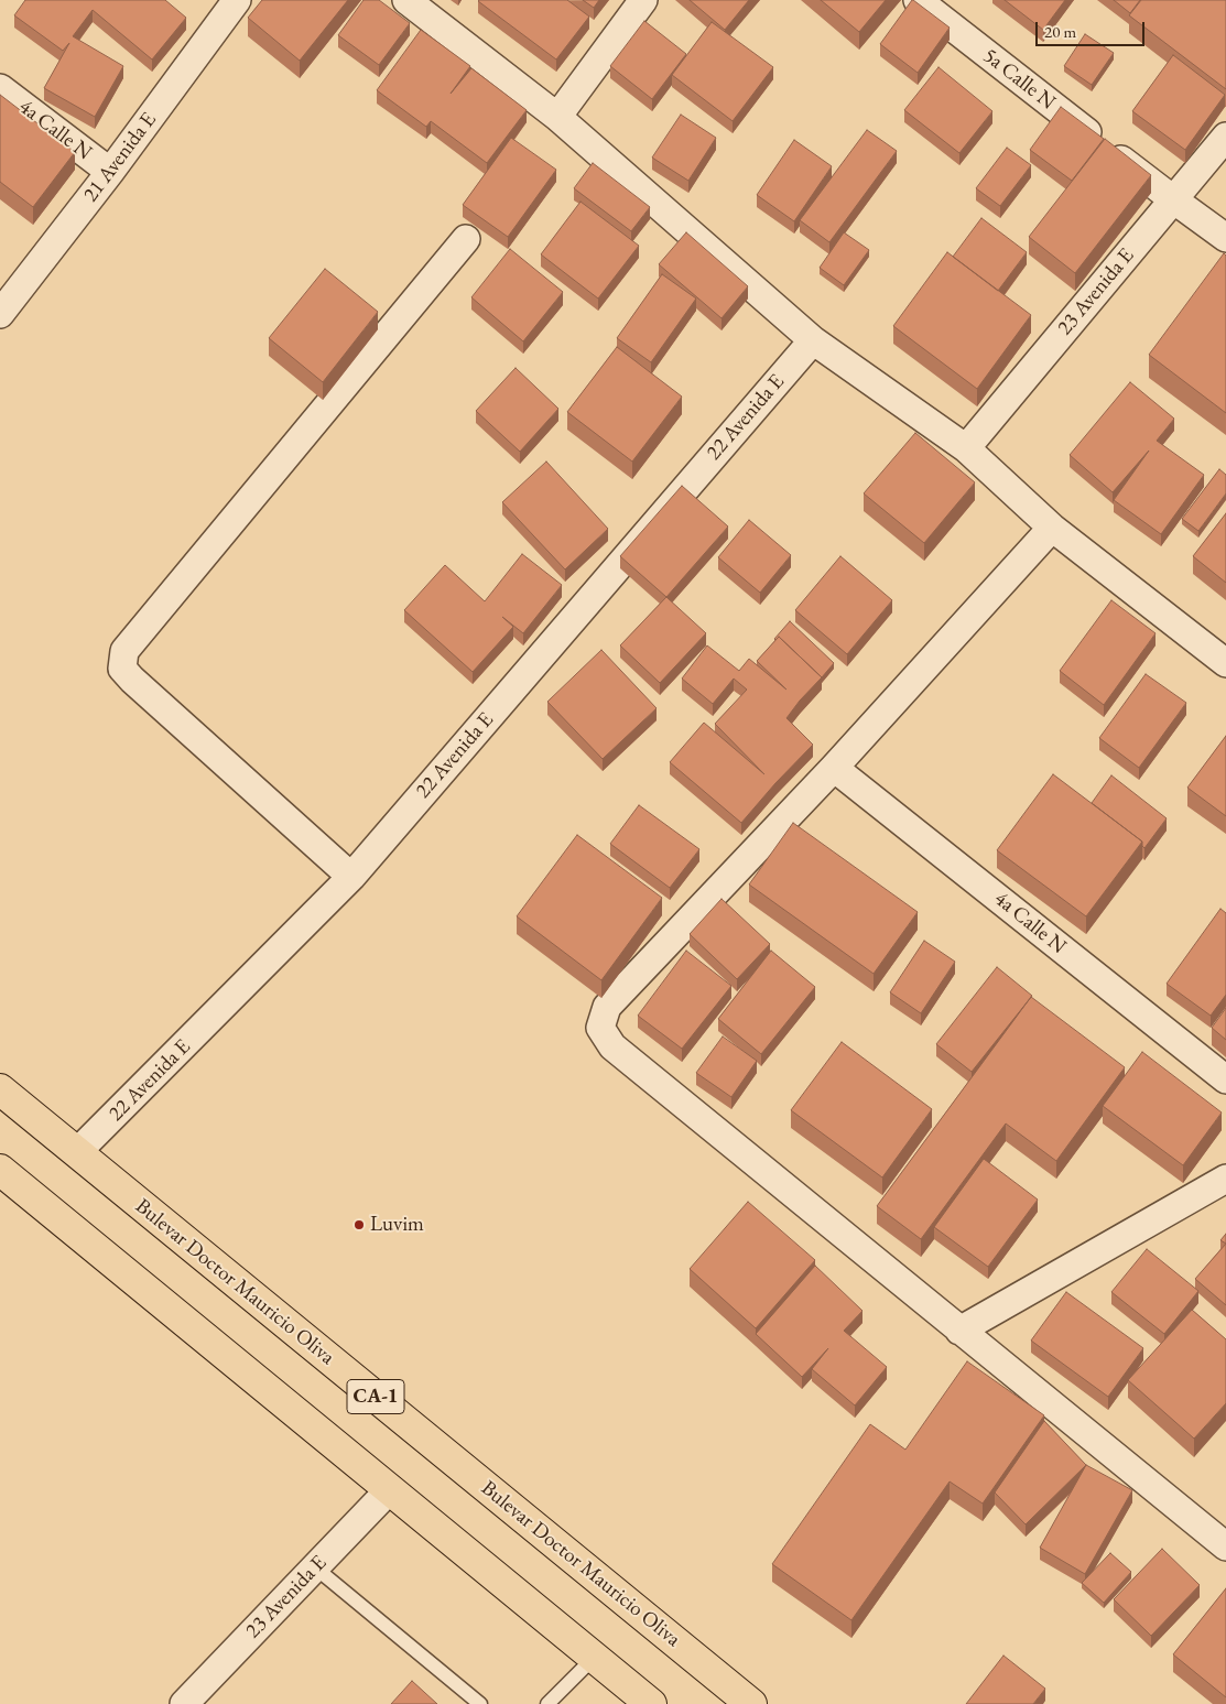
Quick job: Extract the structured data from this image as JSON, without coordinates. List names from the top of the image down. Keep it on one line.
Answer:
{"streets":{"highway":["Bulevar Doctor Mauricio Oliva","CA-1"],"street":["5a Calle N","4a Calle N","21 Avenida E","23 Avenida E","22 Avenida E"]},"crossings":[["5a Calle N","23 Avenida E"],["4a Calle N","21 Avenida E"],["23 Avenida E","CA-1"],["22 Avenida E","Bulevar Doctor Mauricio Oliva"]],"places":["Luvim"],"scale_bar":"20 m"}
